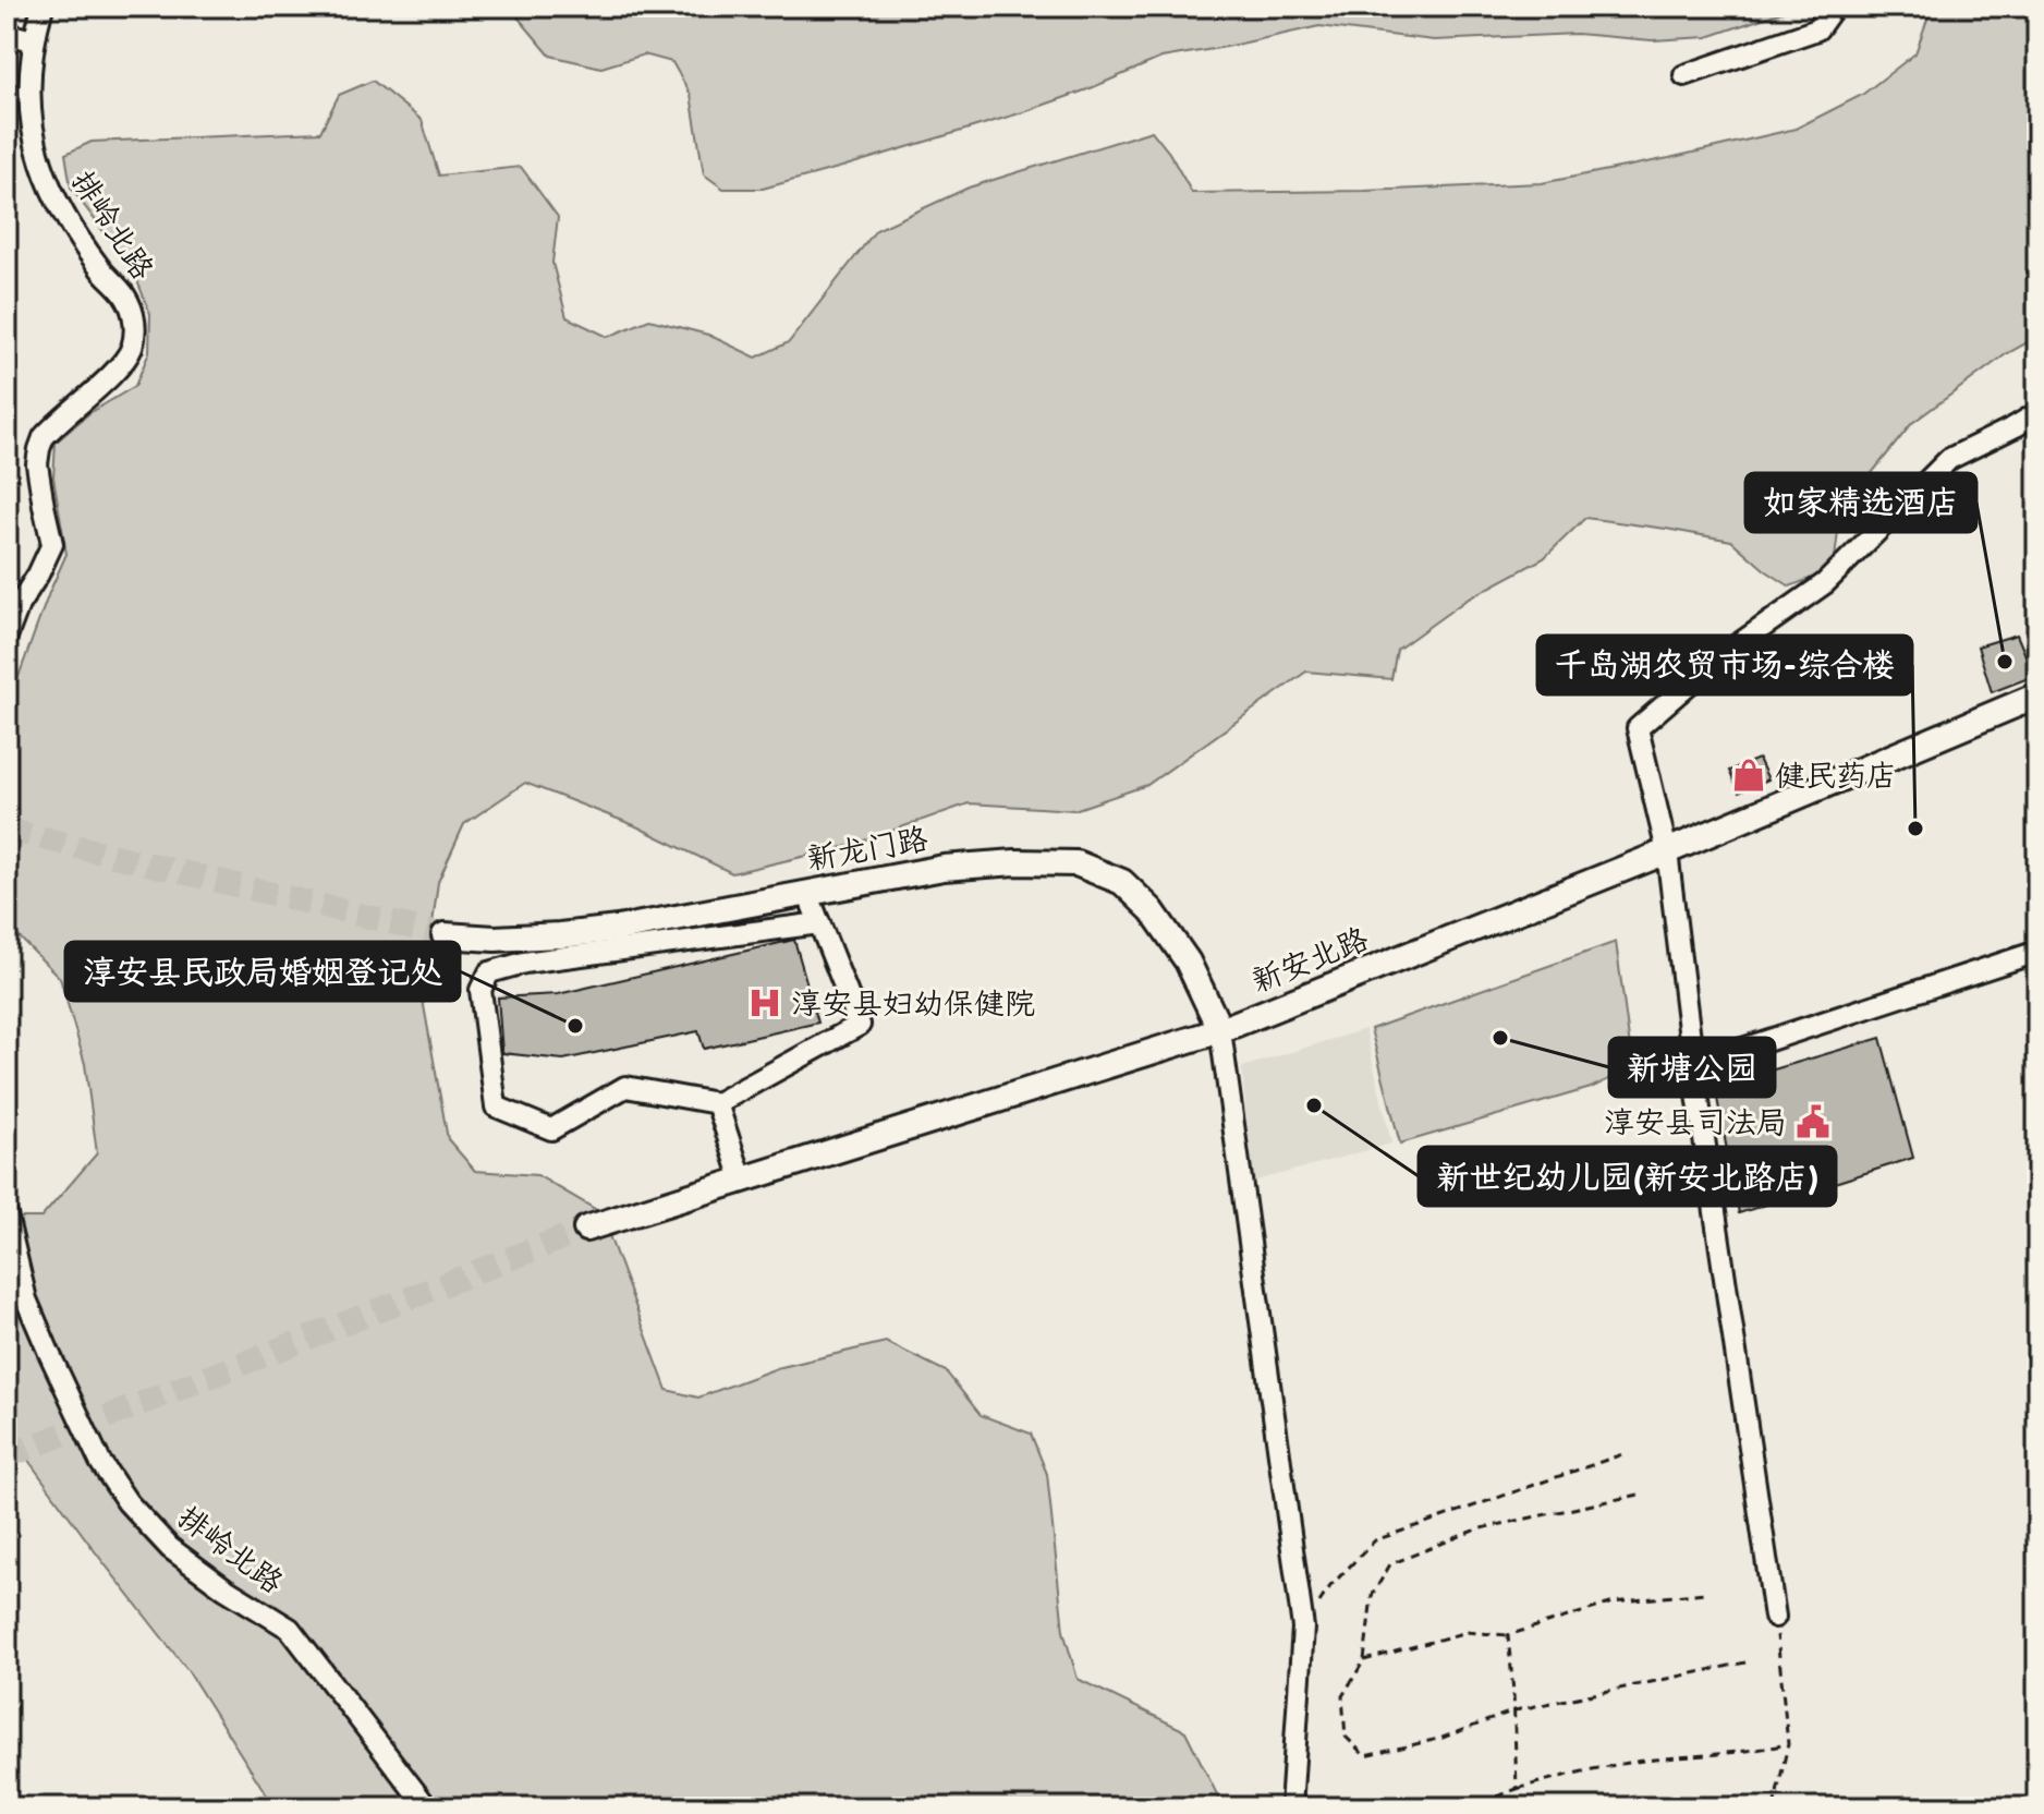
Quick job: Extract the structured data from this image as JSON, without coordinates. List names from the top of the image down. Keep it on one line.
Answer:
{"streets":{"main road":["新龙门路","新安北路"],"street":["排岭北路"]},"crossings":[["新龙门路","新安北路"]],"places":{"other":["如家精选酒店","千岛湖农贸市场-综合楼","淳安县民政局婚姻登记处","新塘公园","新世纪幼儿园(新安北路店)"],"shop":["健民药店"],"hospital":["淳安县妇幼保健院"],"public building":["淳安县司法局"]}}
